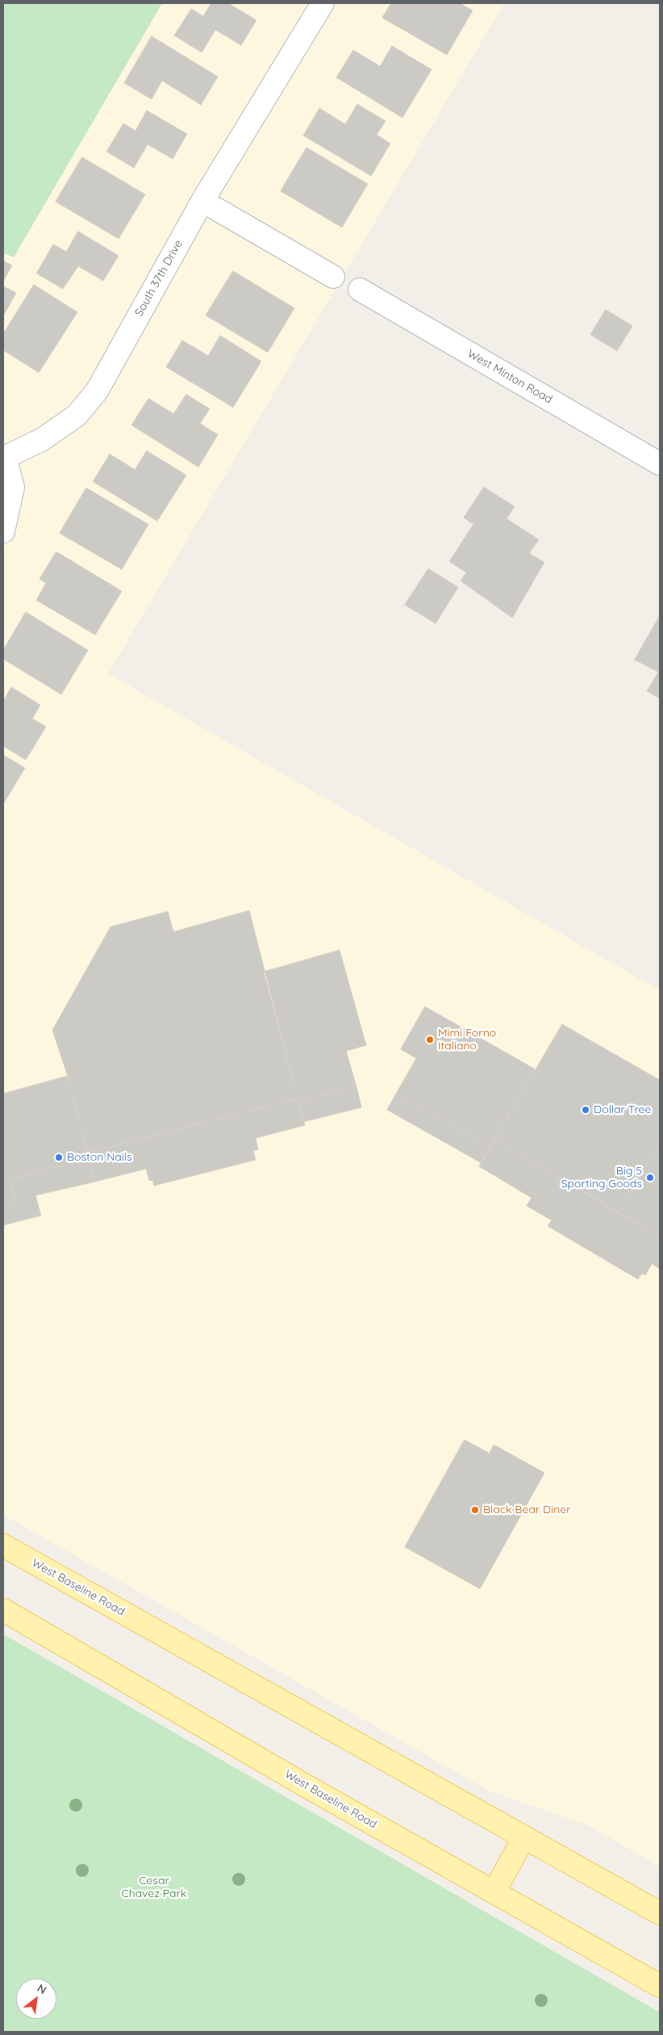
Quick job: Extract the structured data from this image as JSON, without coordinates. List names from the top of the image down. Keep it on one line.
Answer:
{"streets":{"main road":["West Baseline Road"],"street":["South 37th Drive","West Minton Road"]},"parks":["Cesar Chavez Park"],"places":["Mimi Forno Italiano","Dollar Tree","Boston Nails","Big 5 Sporting Goods","Black Bear Diner"],"north":"top right"}
